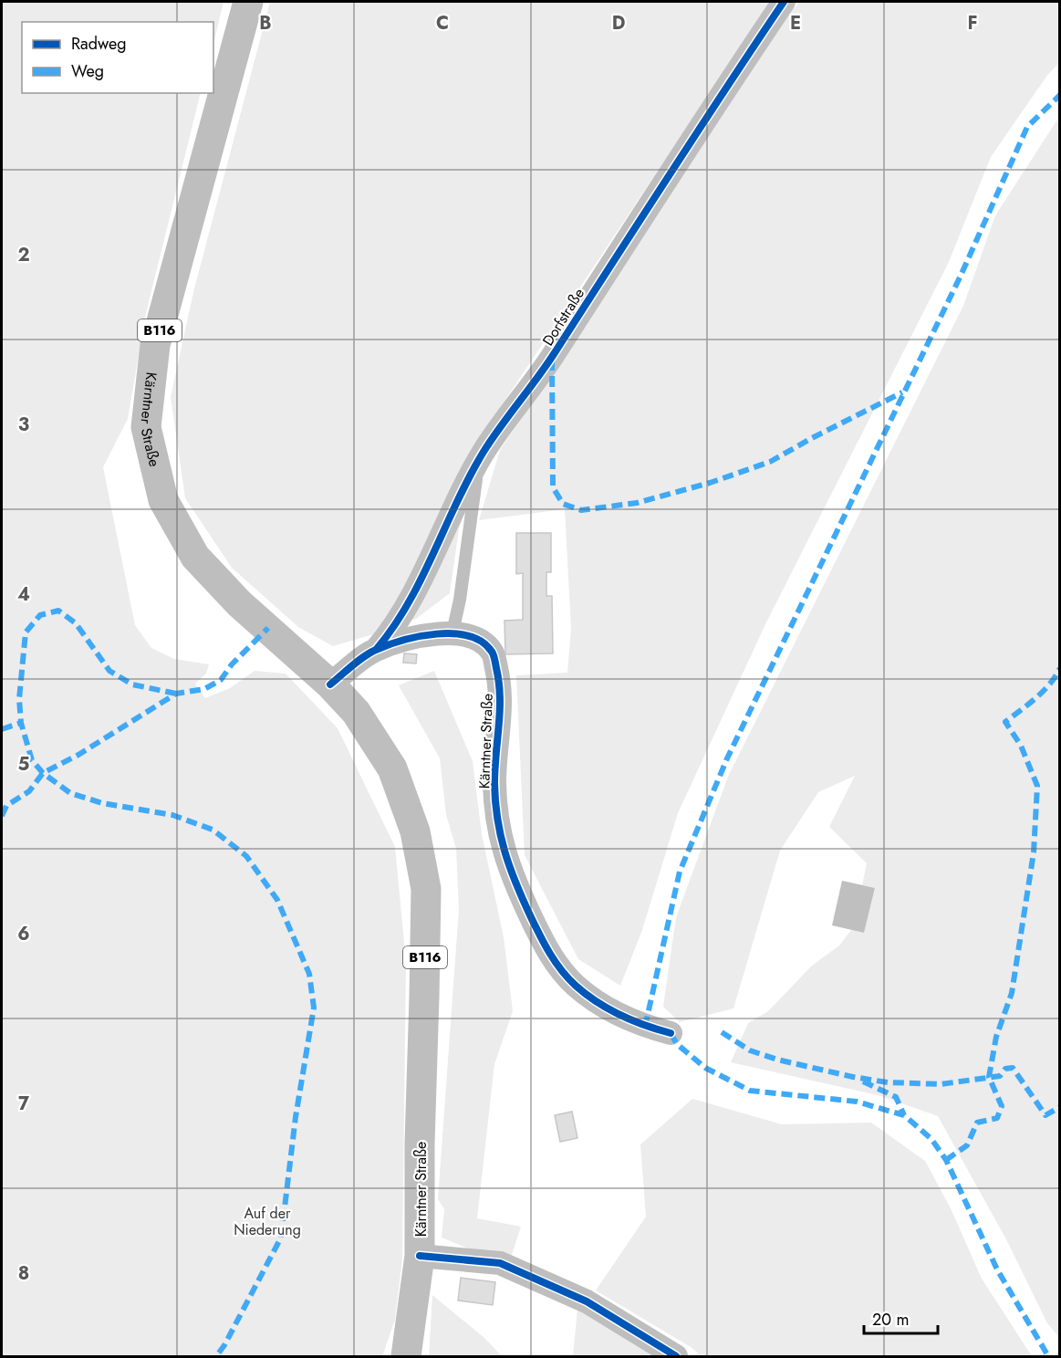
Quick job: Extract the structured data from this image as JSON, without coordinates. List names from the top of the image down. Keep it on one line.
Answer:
{"streets":{"main road":["B116","Kärntner Straße"],"street":["Dorfstraße"]},"crossings":[["Dorfstraße","Kärntner Straße"]],"parks":["Auf der Niederung"],"legend":["Radweg","Weg"],"scale_bar":"20 m","grid":{"columns":["B","C","D","E","F"],"rows":["2","3","4","5","6","7","8"]}}
